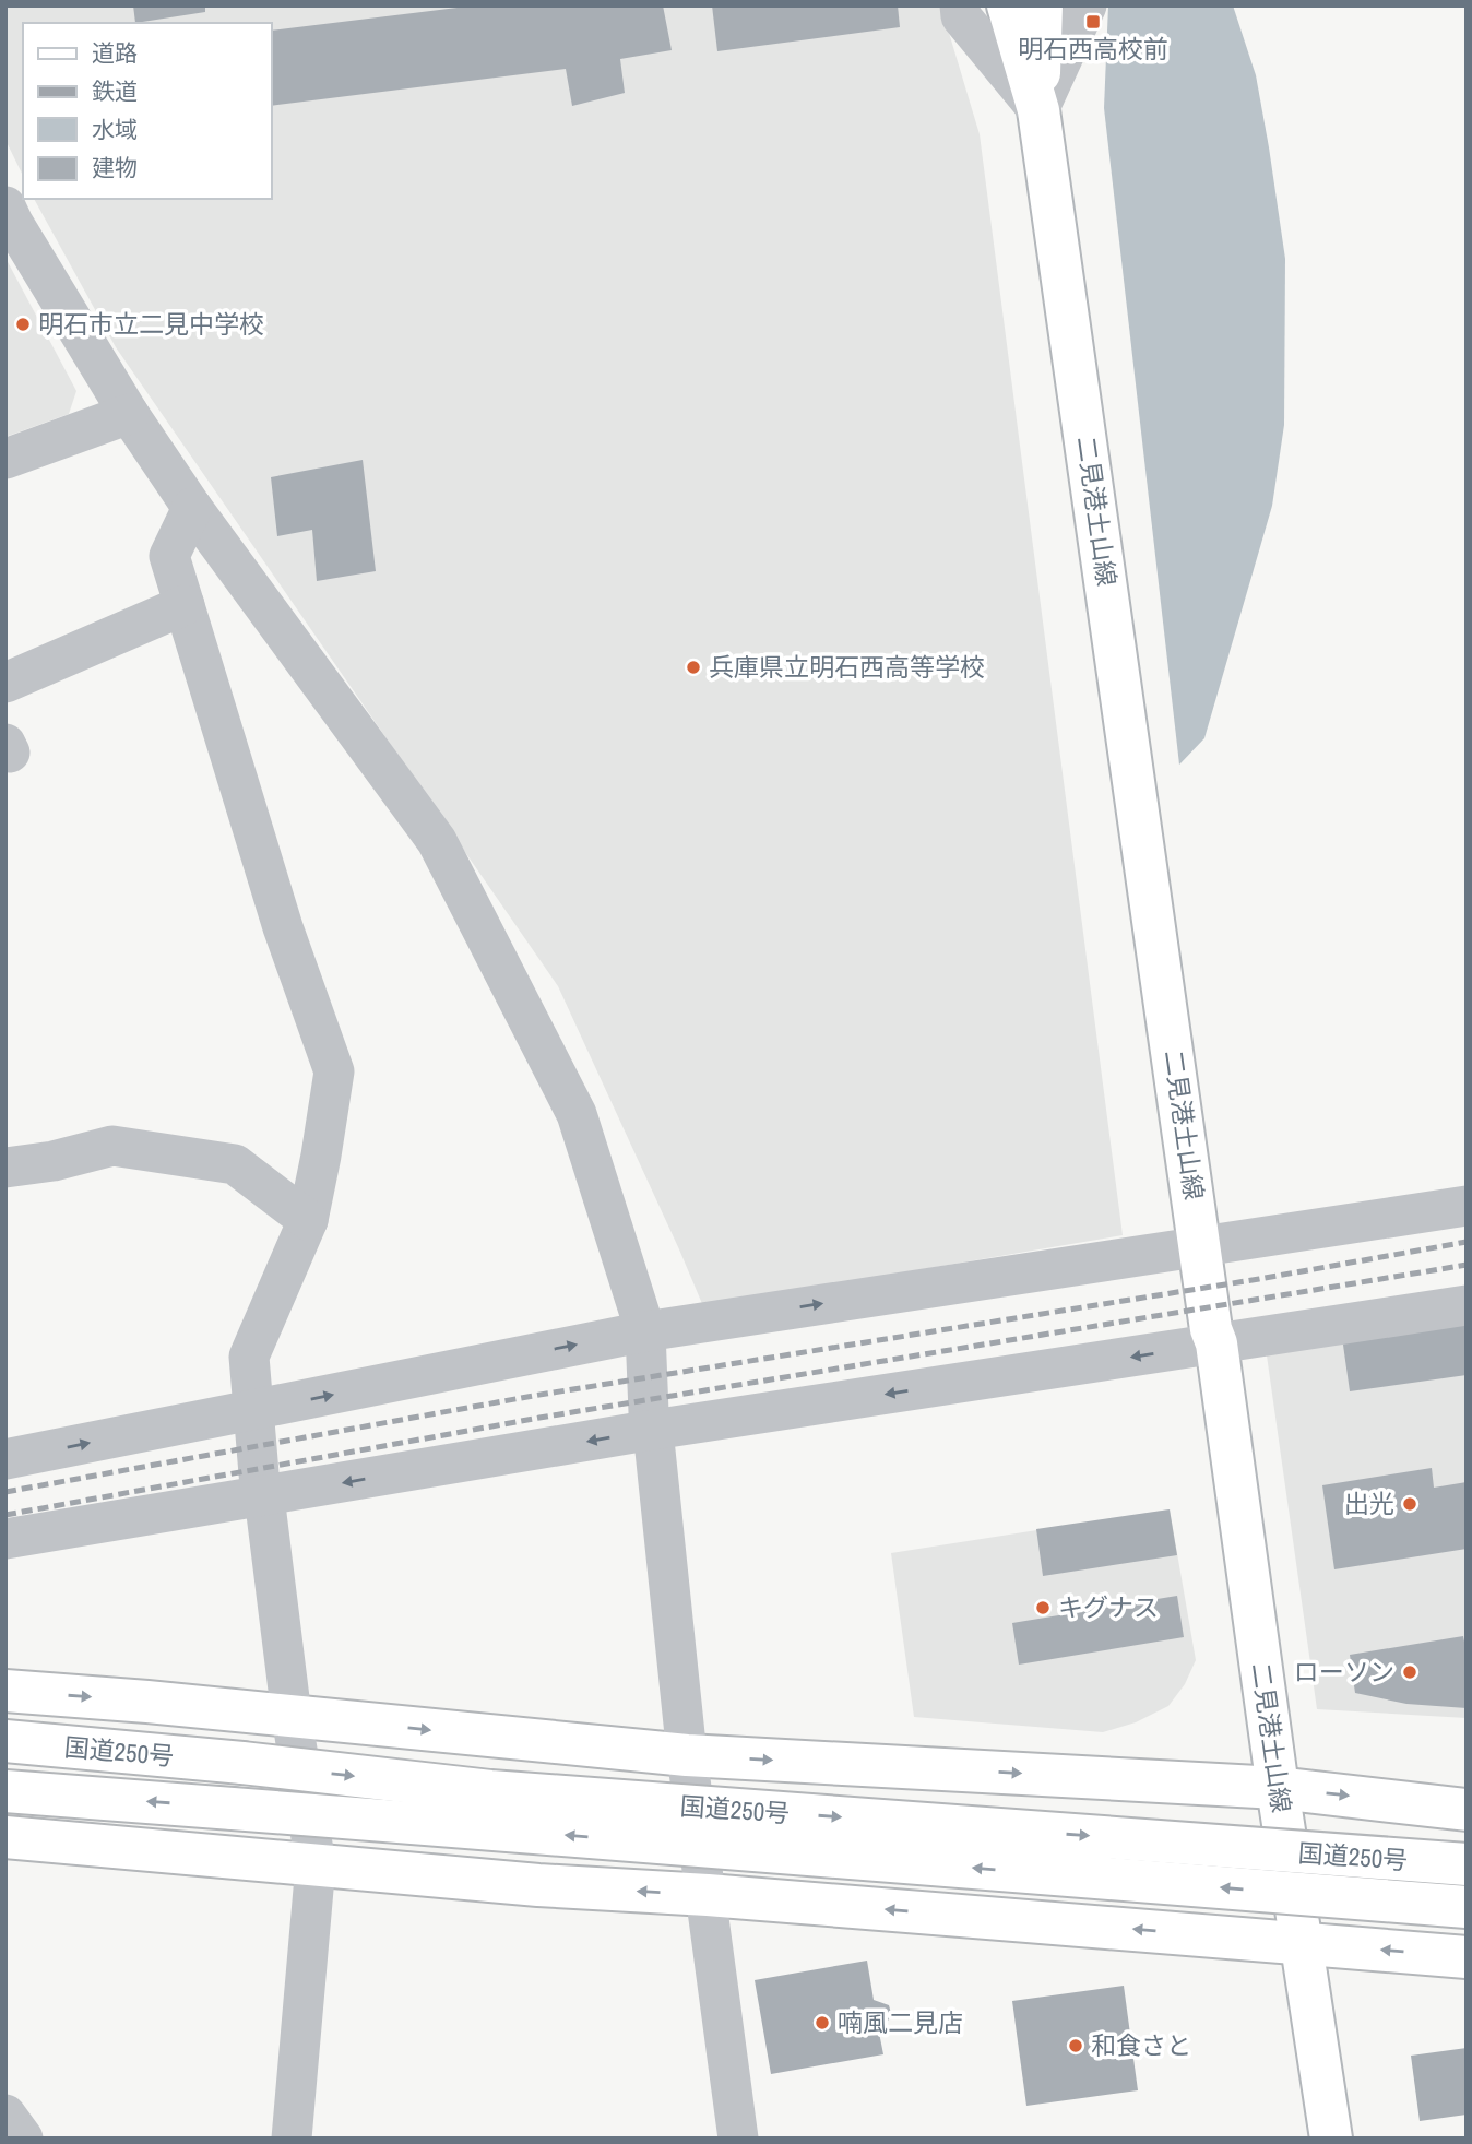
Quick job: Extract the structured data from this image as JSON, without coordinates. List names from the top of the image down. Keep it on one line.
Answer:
{"streets":{"main road":["二見港土山線","国道250号"]},"places":{"transit":["明石西高校前"],"other":["明石市立二見中学校","兵庫県立明石西高等学校","出光","キグナス","ローソン","喃風二見店","和食さと"]},"legend":["道路","鉄道","水域","建物"]}
